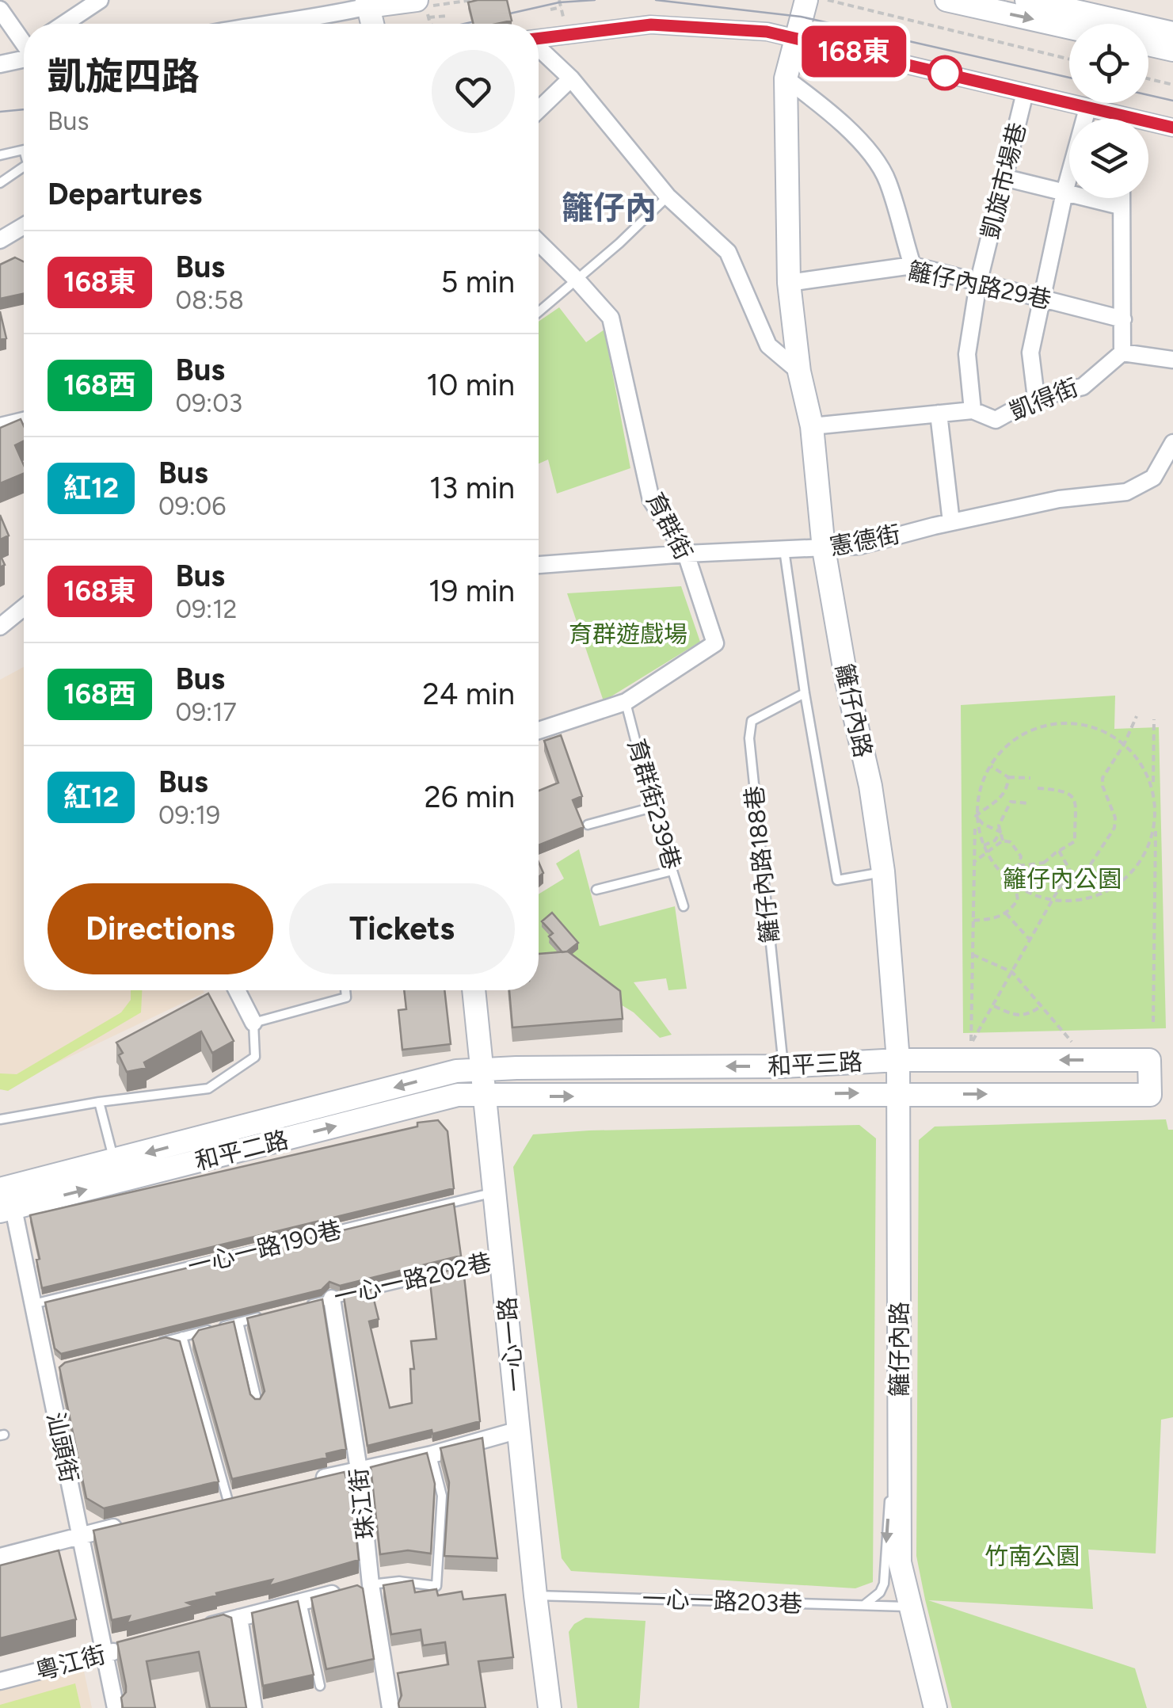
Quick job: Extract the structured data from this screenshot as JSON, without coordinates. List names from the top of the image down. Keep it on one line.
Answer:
{"streets":{"street":["凱旋市場巷","籬仔內路29巷","凱得街","育群街","憲德街","籬仔內路","和平三路","和平二路","一心一路","汕頭街","珠江街","粵江街"],"lane":["育群街239巷","籬仔內路188巷","一心一路190巷","一心一路202巷","一心一路203巷"]},"crossings":[["凱旋市場巷","籬仔內路29巷"],["凱旋市場巷","凱得街"],["籬仔內路29巷","籬仔內路"],["凱得街","籬仔內路"],["育群街","憲德街"],["育群街","育群街239巷"],["憲德街","籬仔內路"],["籬仔內路","和平三路"],["籬仔內路","一心一路203巷"],["籬仔內路188巷","和平三路"],["和平三路","和平二路"],["和平三路","一心一路"],["和平二路","一心一路"],["和平二路","汕頭街"],["一心一路190巷","一心一路"],["一心一路190巷","汕頭街"],["一心一路202巷","一心一路"],["一心一路202巷","珠江街"],["一心一路","一心一路203巷"],["汕頭街","粵江街"]],"districts":["籬仔內"],"parks":["育群遊戲場","籬仔內公園","竹南公園"],"lines":["bus line 168東"],"page":{"on_map":"168東","heading":[["凱旋四路","Bus"],"Departures"],"list":[{"mark":"168東","name":"Bus","note":"08:58","value":"5 min"},{"mark":"168西","name":"Bus","note":"09:03","value":"10 min"},{"mark":"紅12","name":"Bus","note":"09:06","value":"13 min"},{"mark":"168東","name":"Bus","note":"09:12","value":"19 min"},{"mark":"168西","name":"Bus","note":"09:17","value":"24 min"},{"mark":"紅12","name":"Bus","note":"09:19","value":"26 min"}],"buttons":["Directions","Tickets"]}}
